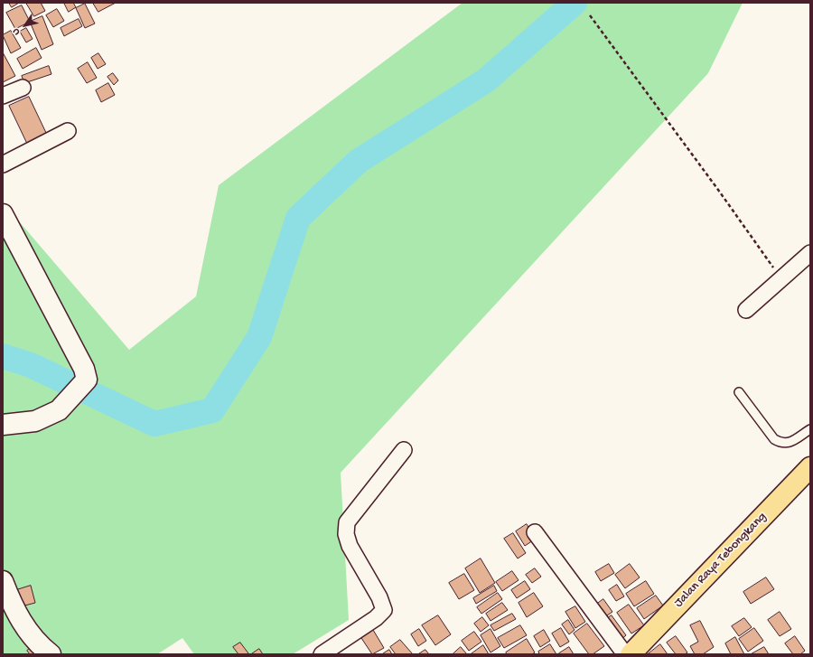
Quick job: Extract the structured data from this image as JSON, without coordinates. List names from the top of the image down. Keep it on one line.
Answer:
{"streets":{"main road":["Jalan Raya Tebongkang"]},"north":"bottom left"}
